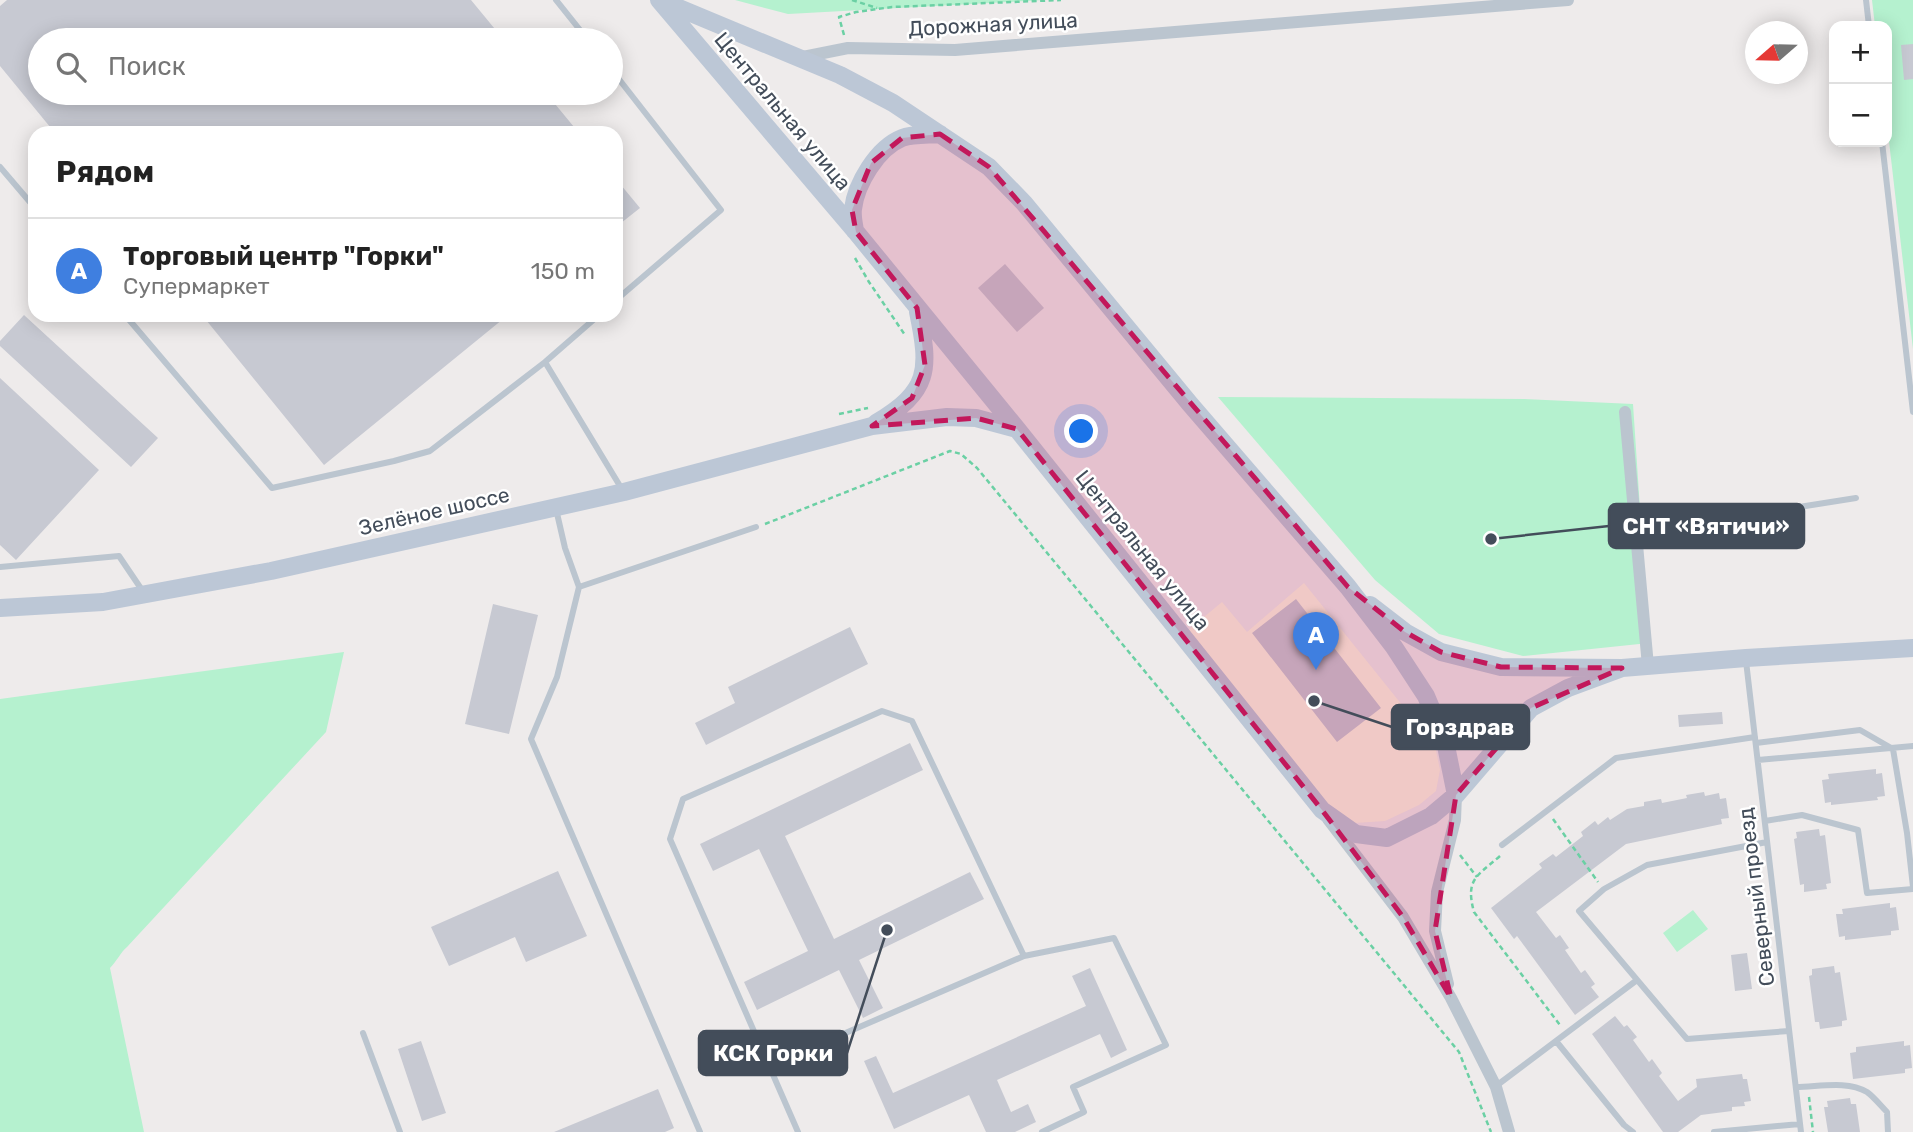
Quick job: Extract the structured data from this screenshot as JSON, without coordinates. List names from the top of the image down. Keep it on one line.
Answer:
{"streets":{"main road":["Центральная улица","Зелёное шоссе"],"street":["Дорожная улица"],"lane":["Северный проезд"]},"places":["СНТ «Вятичи»","Горздрав","КСК Горки"],"north":"left","page":{"map_buttons":["+","−"],"search":"Поиск","heading":"Рядом","list":[{"mark":"A","name":"Торговый центр \"Горки\"","note":"Супермаркет","value":"150 m"}],"pins":"A"}}
